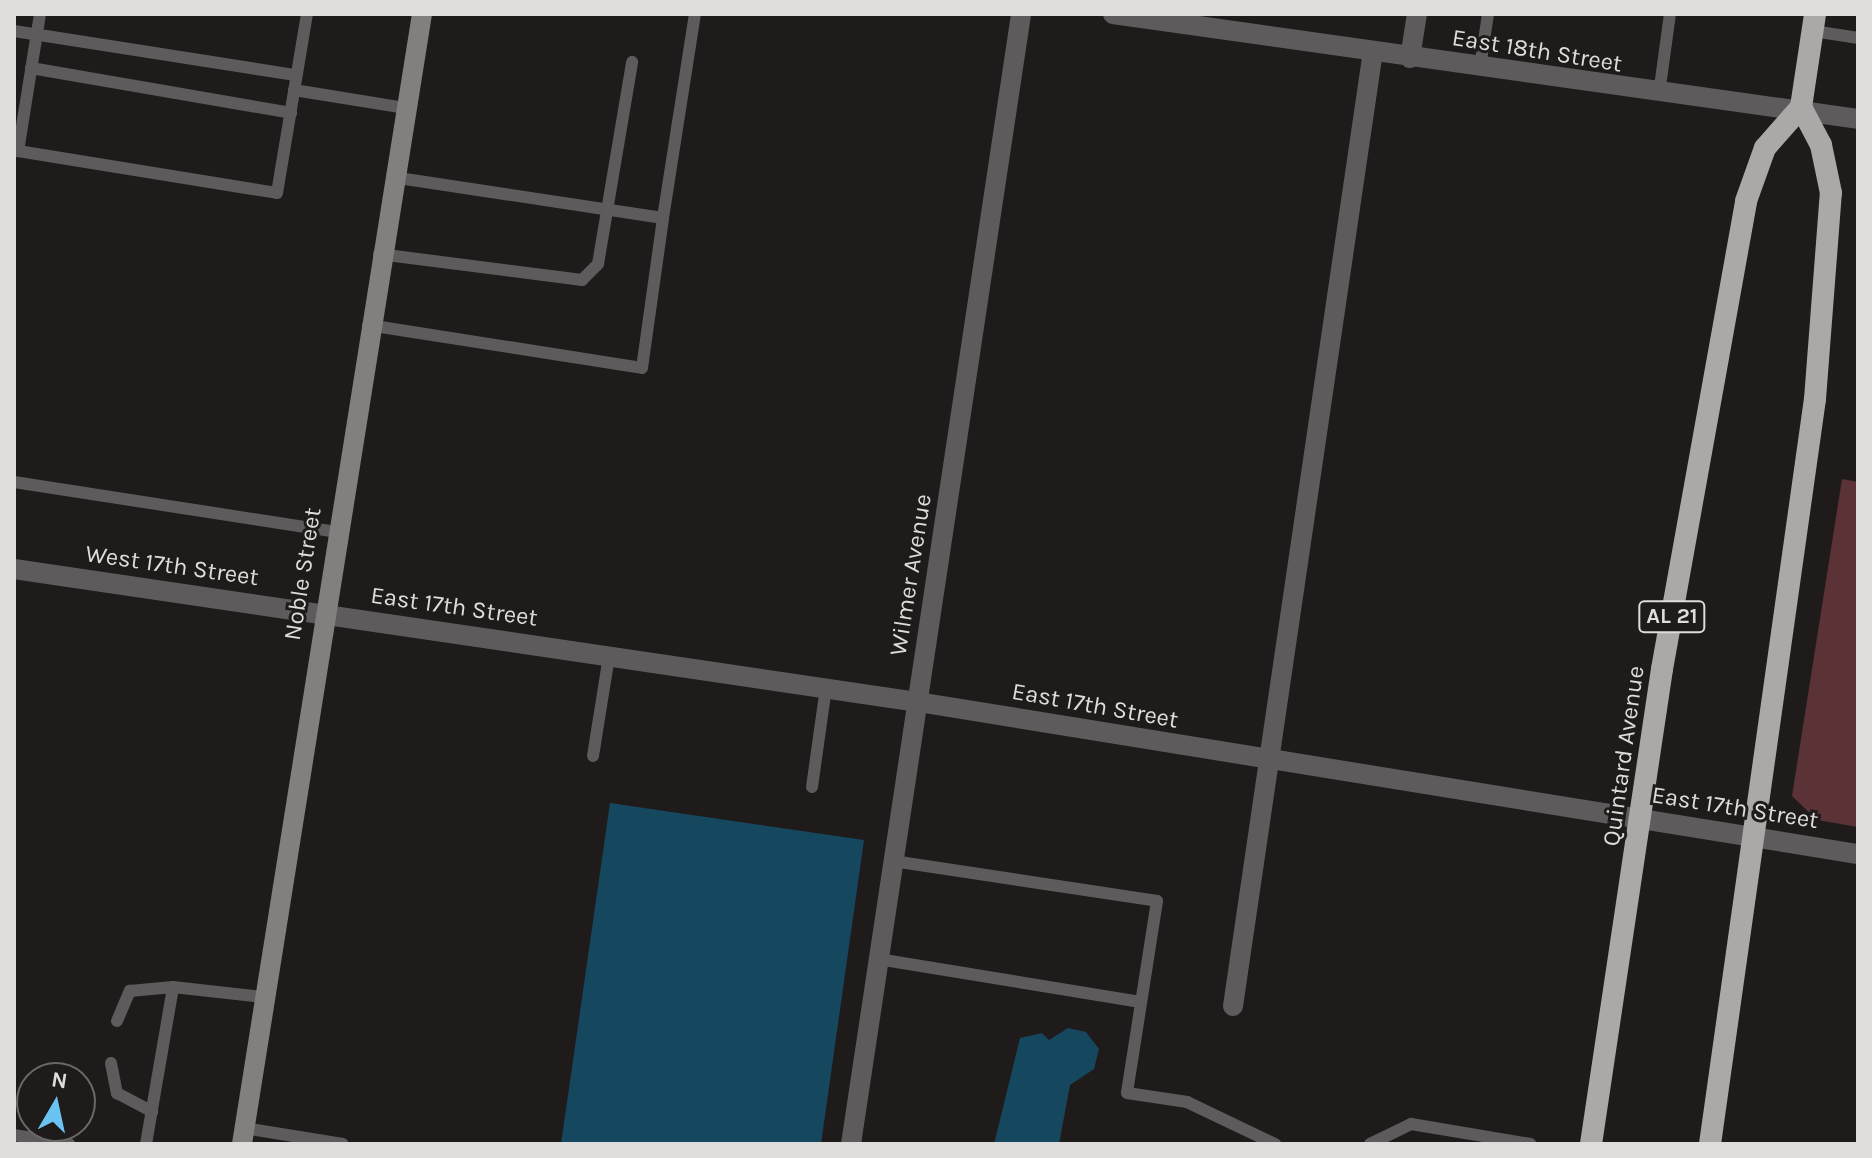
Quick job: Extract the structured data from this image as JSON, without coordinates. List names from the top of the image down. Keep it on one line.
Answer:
{"streets":{"highway":["AL 21","Quintard Avenue"],"main road":["Noble Street"],"street":["East 18th Street","West 17th Street","Wilmer Avenue","East 17th Street"]},"crossings":[["East 18th Street","Quintard Avenue"],["West 17th Street","Noble Street"],["West 17th Street","East 17th Street"],["Noble Street","East 17th Street"],["Wilmer Avenue","East 17th Street"],["East 17th Street","Quintard Avenue"]],"north":"top"}
